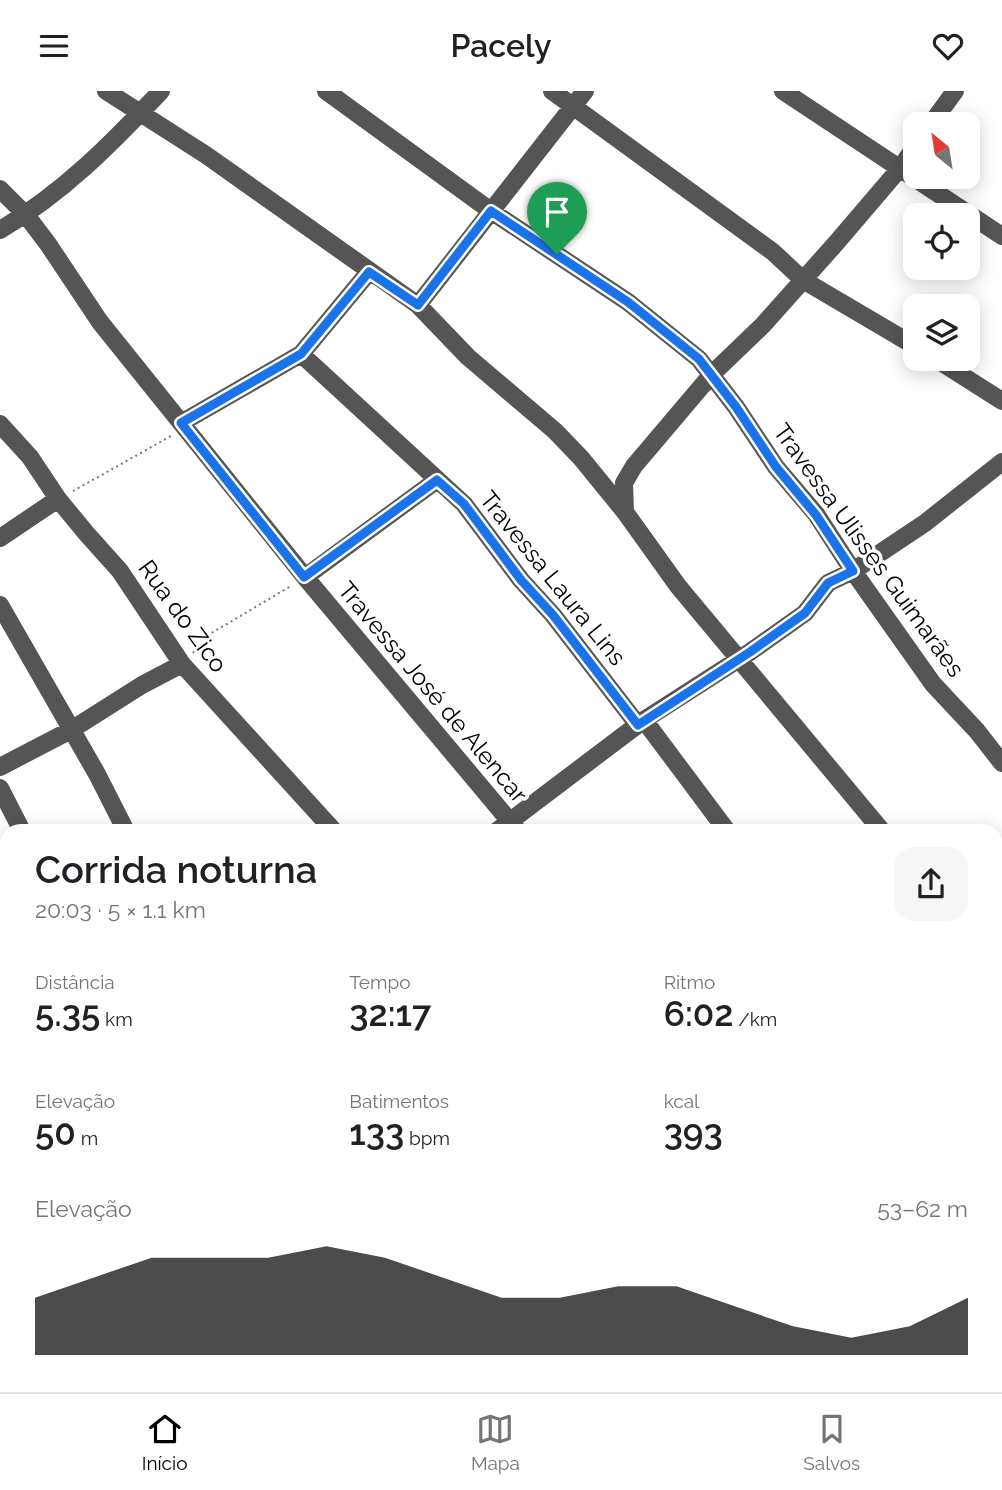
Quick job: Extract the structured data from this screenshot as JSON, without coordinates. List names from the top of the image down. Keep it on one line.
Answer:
{"streets":{"street":["Travessa Ulisses Guimarães","Travessa Laura Lins","Rua do Zico","Travessa José de Alencar"]},"north":"top left","page":{"header":"Pacely","heading":["Corrida noturna","20:03 · 5 × 1.1 km"],"stats":[["Distância","5.35 km"],["Tempo","32:17"],["Ritmo","6:02 /km"],["Elevação","50 m"],["Batimentos","133 bpm"],["kcal","393"]],"chart":["Elevação","53–62 m"],"tabs":["Início","Mapa","Salvos"]}}
